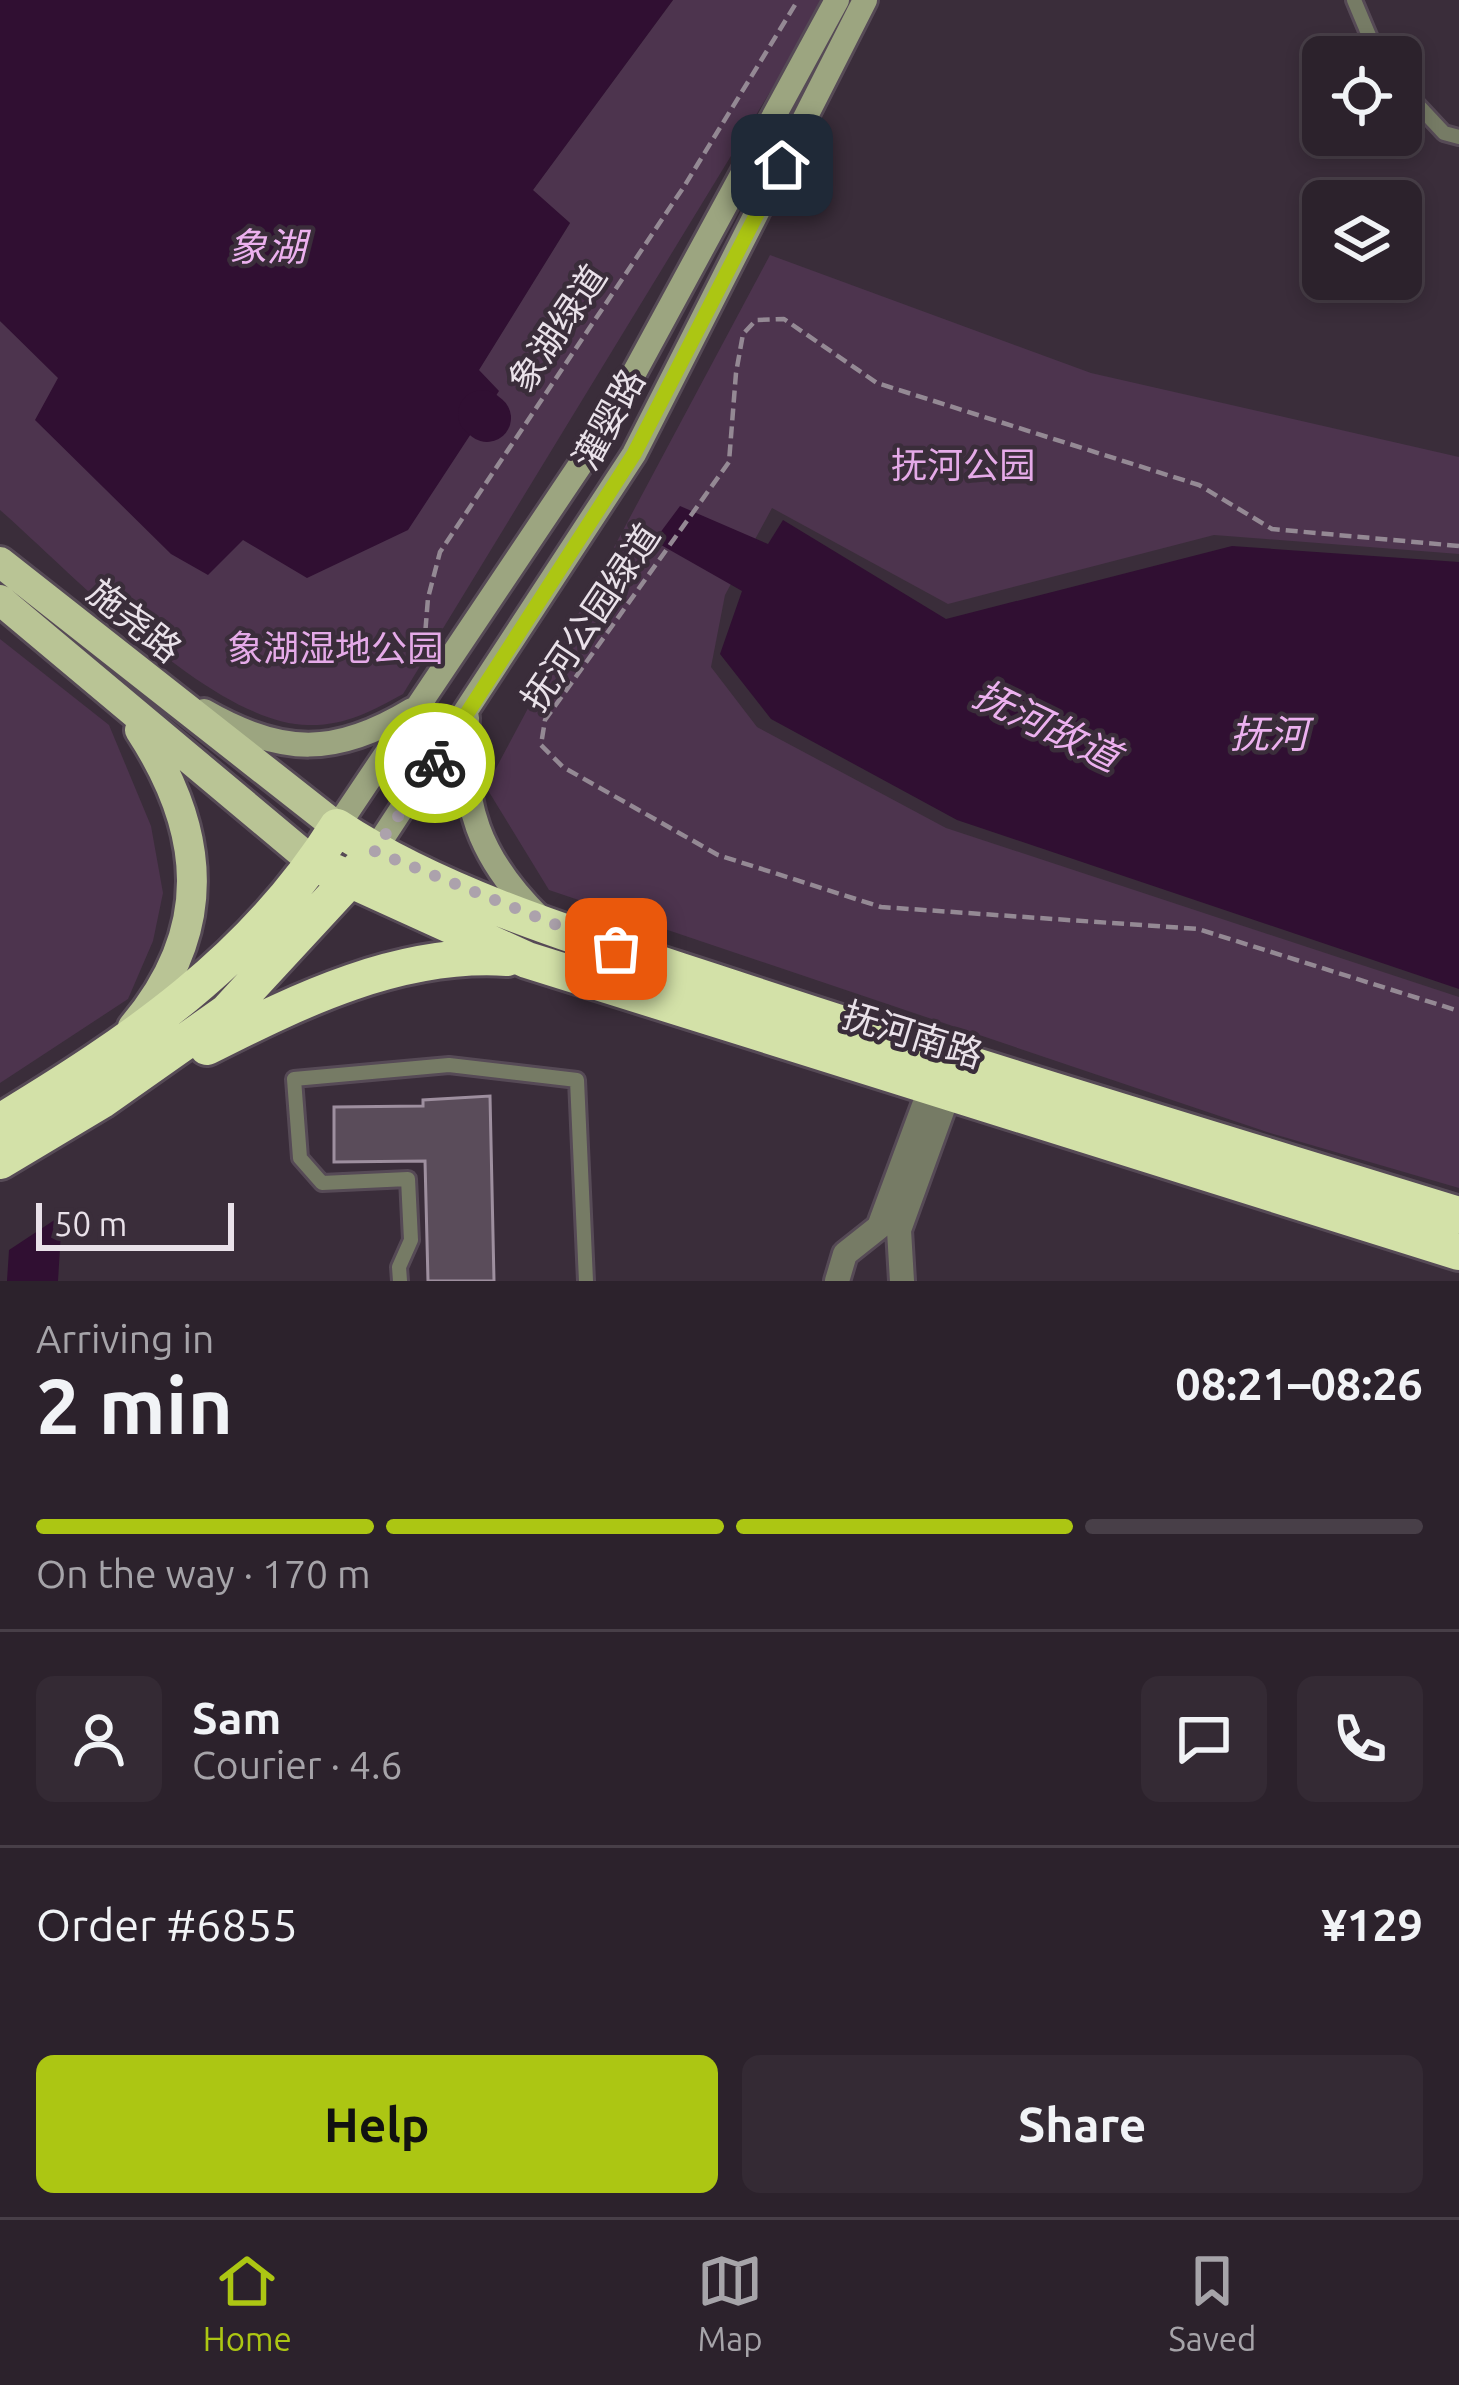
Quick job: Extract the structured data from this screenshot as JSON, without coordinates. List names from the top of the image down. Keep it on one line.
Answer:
{"streets":{"highway":["抚河南路"],"main road":["灌婴路","施尧路"],"path":["象湖绿道","抚河公园绿道"]},"crossings":[["象湖绿道","灌婴路"],["灌婴路","施尧路"],["灌婴路","抚河南路"],["施尧路","抚河南路"]],"water":["象湖","抚河故道","抚河"],"parks":["抚河公园","象湖湿地公园"],"scale_bar":"50 m","page":{"scale":"50 m","heading":["2 min","Arriving in","08:21–08:26"],"panel":["Sam","Courier · 4.6","Order #6855","¥129"],"bar":"On the way · 170 m","buttons":["Help","Share"],"tabs":["Home","Map","Saved"]}}
